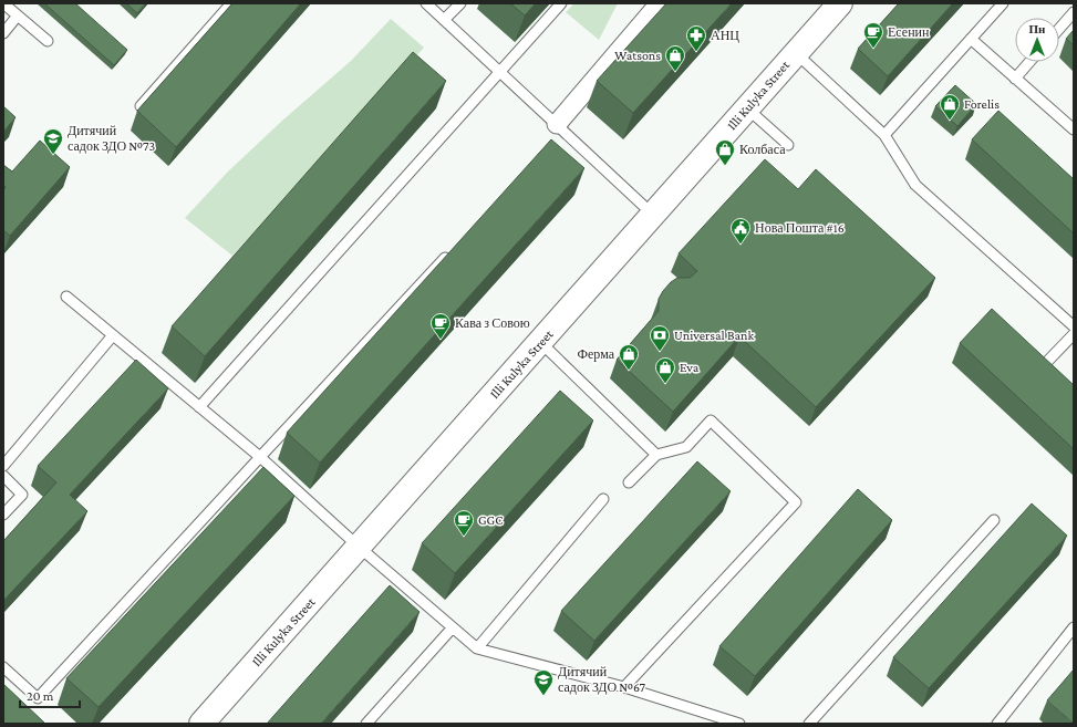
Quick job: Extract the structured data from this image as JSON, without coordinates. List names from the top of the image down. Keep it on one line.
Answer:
{"streets":{"street":["Illi Kulyka Street"]},"places":{"cafe":["Есенин","Кава з Совою","GGC"],"pharmacy":["АНЦ"],"shop":["Watsons","Forelis","Колбаса","Ферма","Eva"],"school or university":["Дитячий садок ЗДО №73","Дитячий садок ЗДО №67"],"public building":["Нова Пошта #16"],"bank":["Universal Bank"]},"scale_bar":"20 m","north":"top"}
